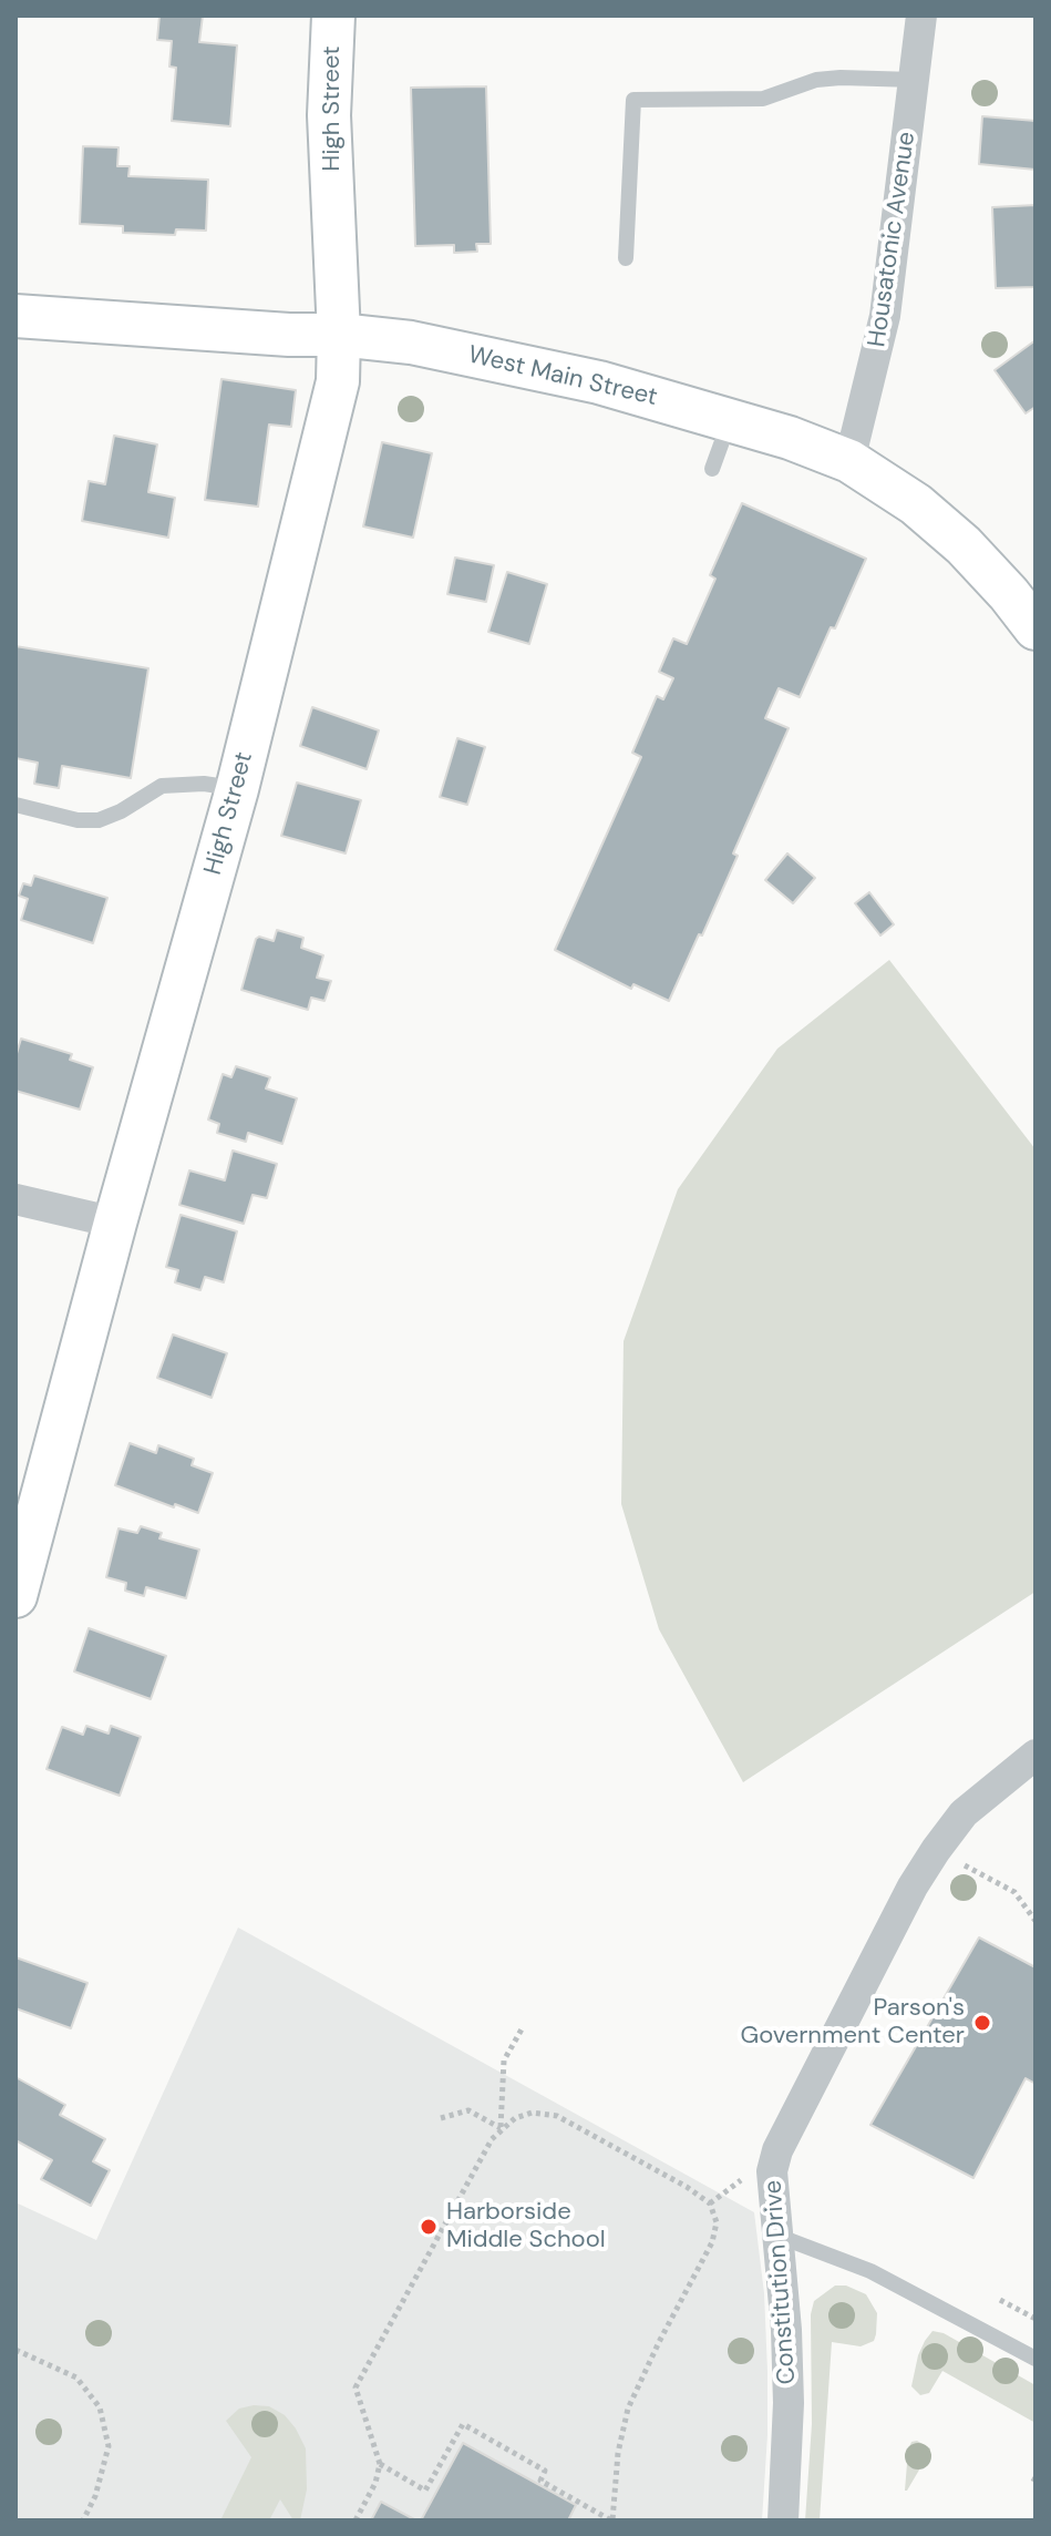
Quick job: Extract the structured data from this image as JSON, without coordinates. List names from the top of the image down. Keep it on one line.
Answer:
{"streets":{"main road":["High Street","West Main Street"],"street":["Housatonic Avenue","Constitution Drive"]},"crossings":[["High Street","West Main Street"],["Housatonic Avenue","West Main Street"]],"places":["Parson's Government Center","Harborside Middle School"]}
